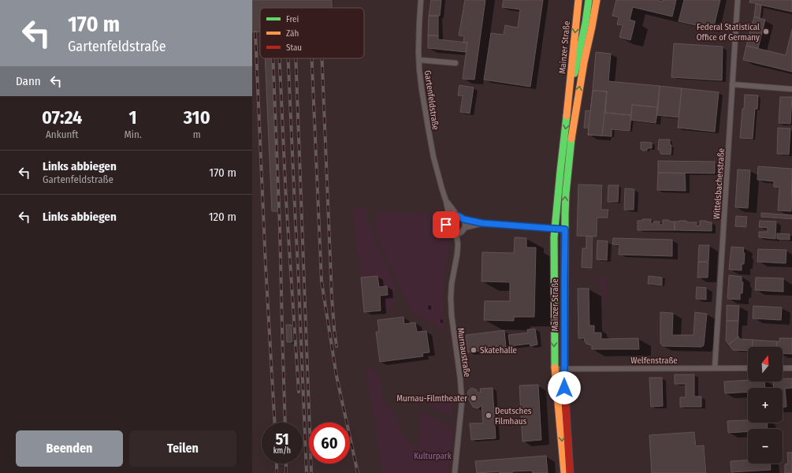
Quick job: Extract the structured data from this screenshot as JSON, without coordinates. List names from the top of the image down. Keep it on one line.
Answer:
{"streets":{"main road":["Mainzer Straße"],"street":["Gartenfeldstraße","Wittelsbacherstraße","Murnaustraße","Welfenstraße"]},"crossings":[["Mainzer Straße","Welfenstraße"],["Gartenfeldstraße","Murnaustraße"],["Wittelsbacherstraße","Welfenstraße"]],"parks":["Kulturpark"],"places":["Federal Statistical Office of Germany","Skatehalle","Murnau-Filmtheater","Deutsches Filmhaus"],"legend":["Frei","Zäh","Stau"],"north":"top","page":{"turn":["170 m","Gartenfeldstraße"],"then":"Dann","eta":["07:24","Ankunft","1","Min.","310","m"],"list":[{"name":"Links abbiegen","note":"Gartenfeldstraße","value":"170 m"},{"name":"Links abbiegen","value":"120 m"}],"map_buttons":["+","−"],"speed":"51 km/h","limit":"60","buttons":["Beenden","Teilen"]}}
